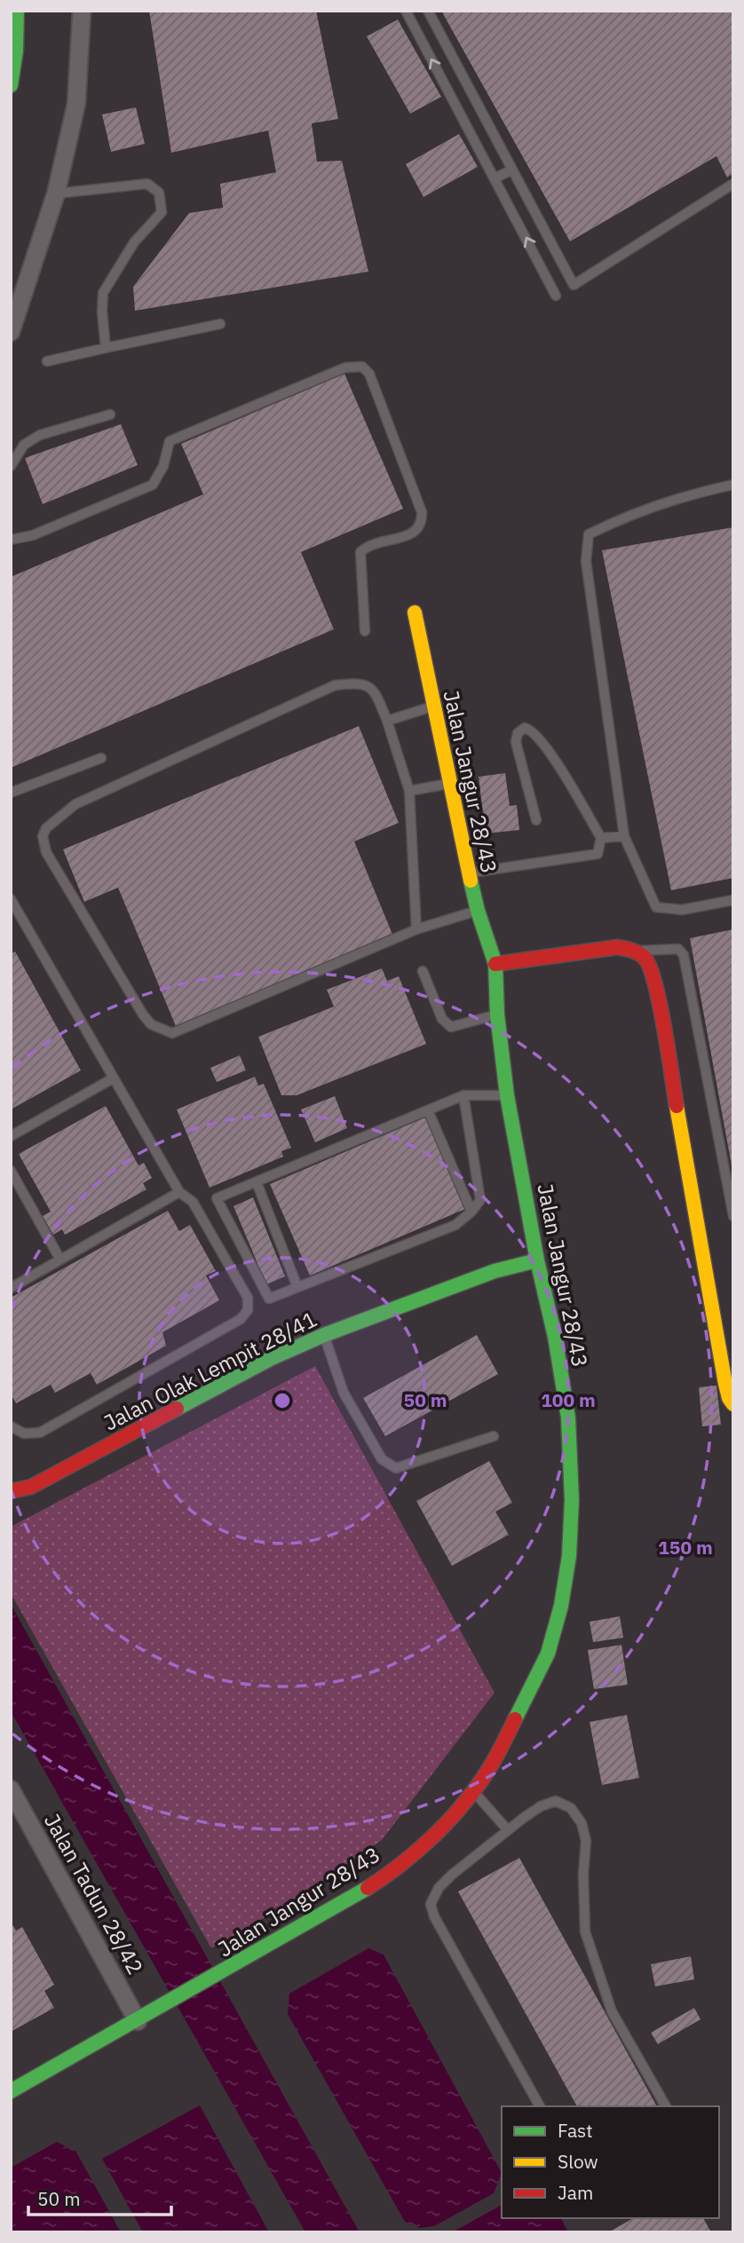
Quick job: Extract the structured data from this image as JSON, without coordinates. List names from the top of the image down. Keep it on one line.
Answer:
{"streets":{"street":["Jalan Jangur 28/43","Jalan Olak Lempit 28/41","Jalan Tadun 28/42"]},"crossings":[["Jalan Jangur 28/43","Jalan Olak Lempit 28/41"],["Jalan Jangur 28/43","Jalan Tadun 28/42"]],"legend":["Fast","Slow","Jam"],"scale_bar":"50 m","rings":["50 m","100 m","150 m"]}
